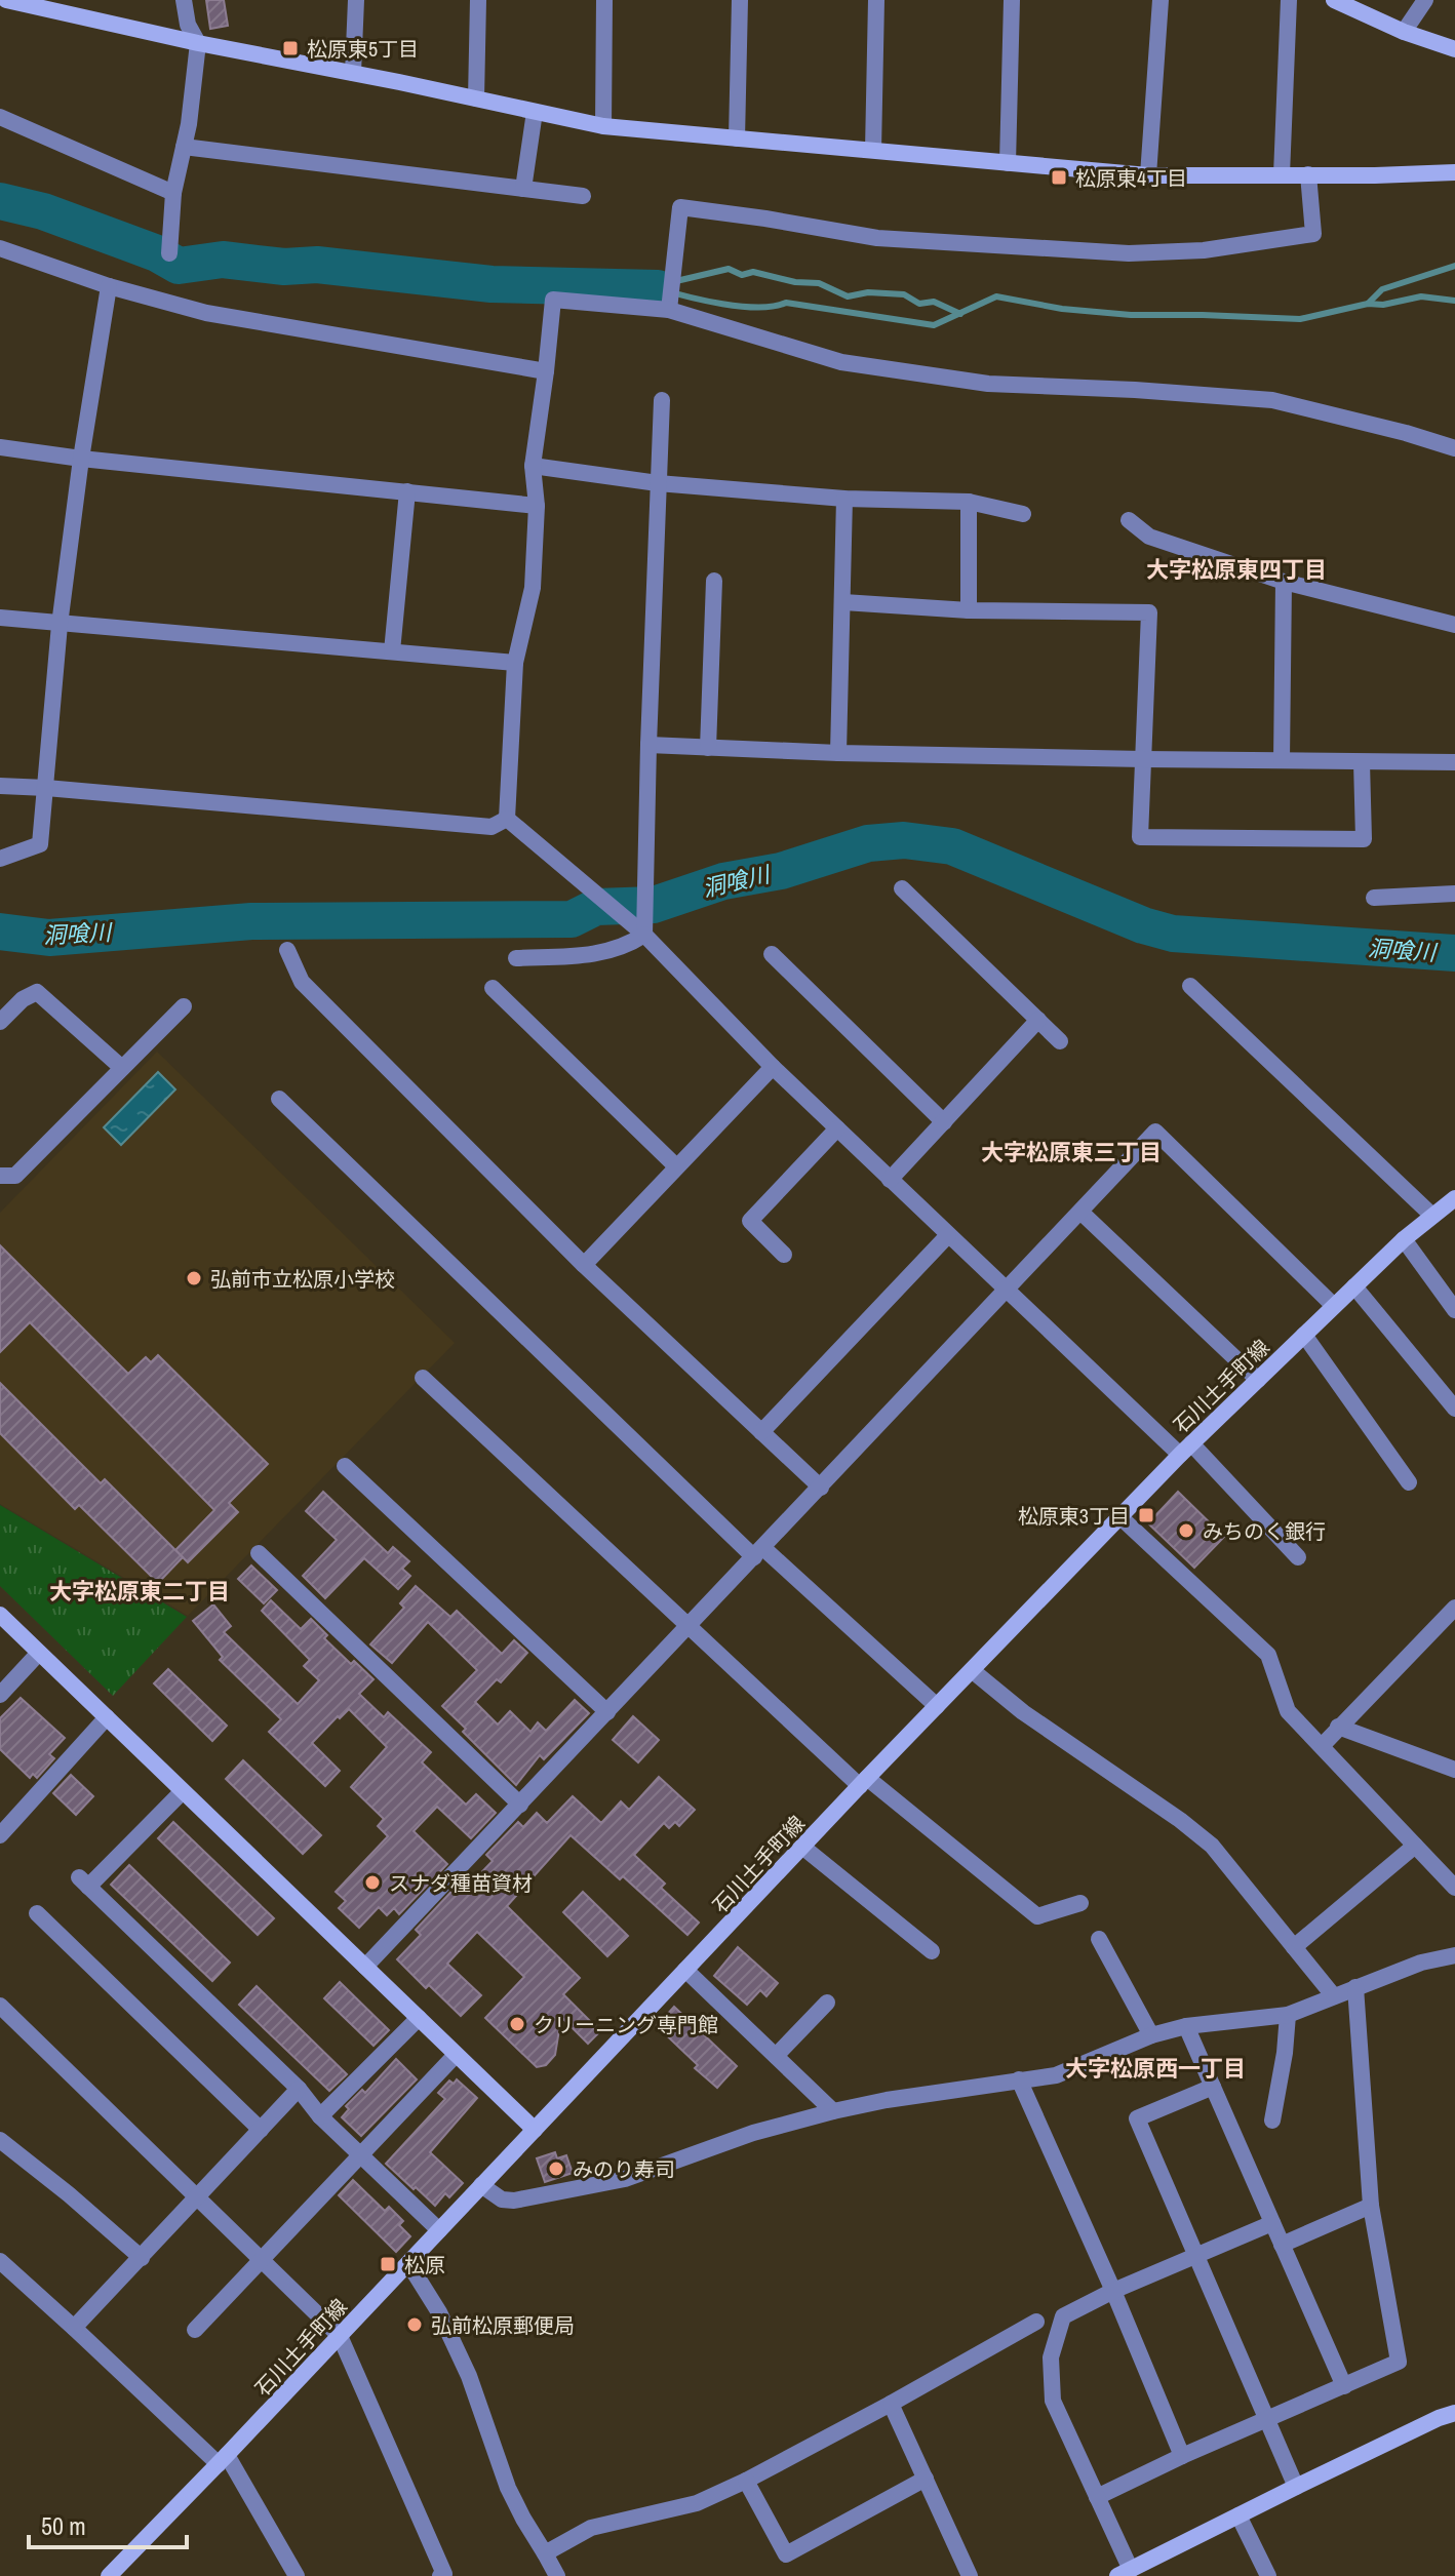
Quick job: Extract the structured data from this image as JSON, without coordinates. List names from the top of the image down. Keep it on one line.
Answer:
{"streets":{"street":["石川土手町線"]},"districts":["大字松原東四丁目","大字松原東三丁目","大字松原東二丁目","大字松原西一丁目"],"water":["洞喰川"],"places":{"transit":["松原東5丁目","松原東4丁目","松原東3丁目","松原"],"other":["弘前市立松原小学校","みちのく銀行","スナダ種苗資材","クリーニング専門館","みのり寿司","弘前松原郵便局"]},"scale_bar":"50 m"}
